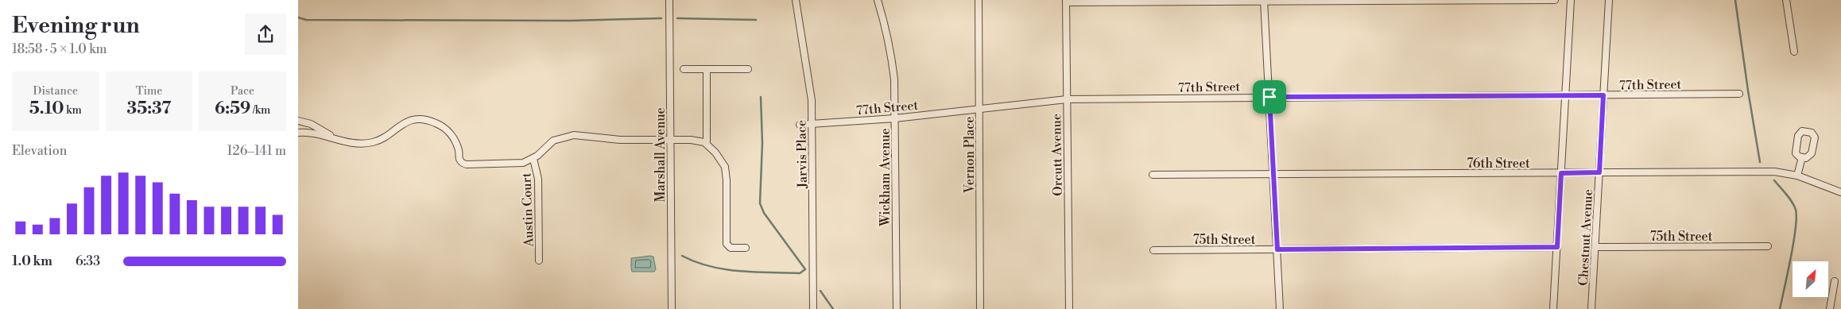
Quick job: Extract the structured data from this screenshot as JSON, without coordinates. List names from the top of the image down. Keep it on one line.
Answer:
{"streets":{"street":["77th Street","Jarvis Place","Marshall Avenue","Vernon Place","Orcutt Avenue","76th Street","Wickham Avenue","Austin Court","75th Street","Chestnut Avenue"]},"crossings":[["77th Street","Jarvis Place"],["77th Street","Vernon Place"],["77th Street","Orcutt Avenue"],["77th Street","Wickham Avenue"],["77th Street","Chestnut Avenue"],["76th Street","Chestnut Avenue"],["75th Street","Chestnut Avenue"]],"north":"top right","page":{"heading":["Evening run","18:58 · 5 × 1.0 km"],"stats":[["Distance","5.10 km"],["Time","35:37"],["Pace","6:59 /km"]],"chart":["Elevation","126–141 m"],"list":[{"name":"1.0 km","note":"6:33"}]}}
